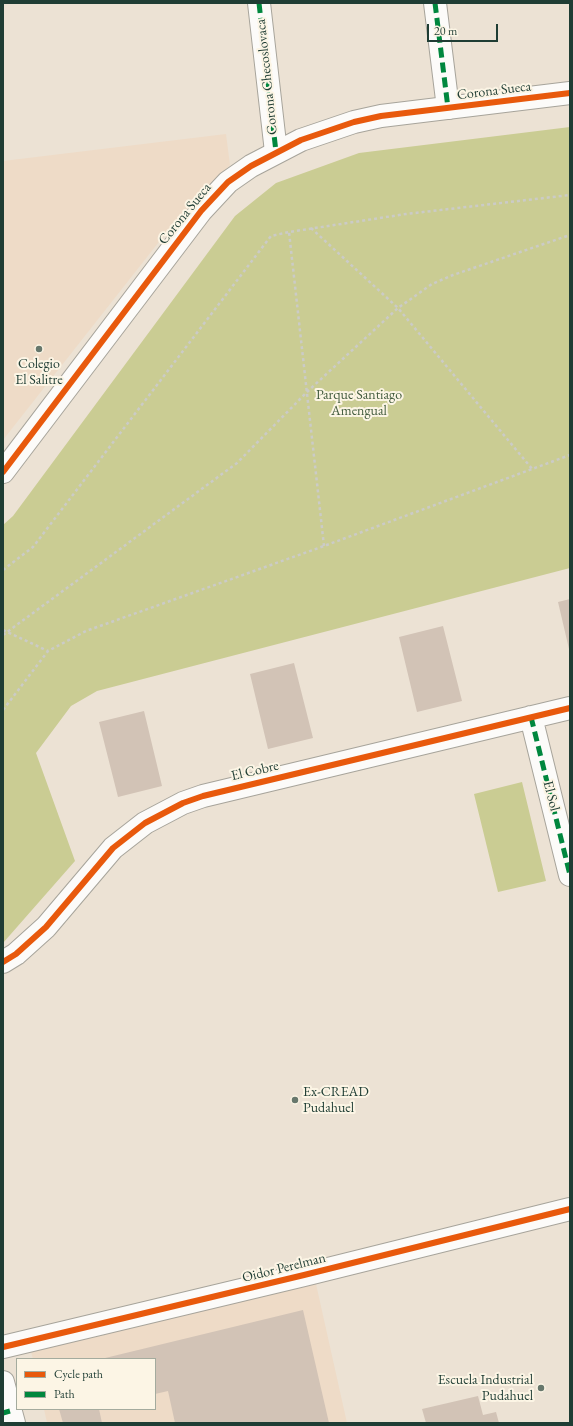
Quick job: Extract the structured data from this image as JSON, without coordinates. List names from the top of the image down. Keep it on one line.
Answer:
{"streets":{"street":["Corona Checoslovaca","Corona Sueca","El Cobre","El Sol","Oidor Perelman"]},"crossings":[["Corona Checoslovaca","Corona Sueca"],["El Cobre","El Sol"]],"parks":["Parque Santiago Amengual"],"places":["Colegio El Salitre","Ex-CREAD Pudahuel","Escuela Industrial Pudahuel"],"legend":["Cycle path","Path"],"scale_bar":"20 m"}
